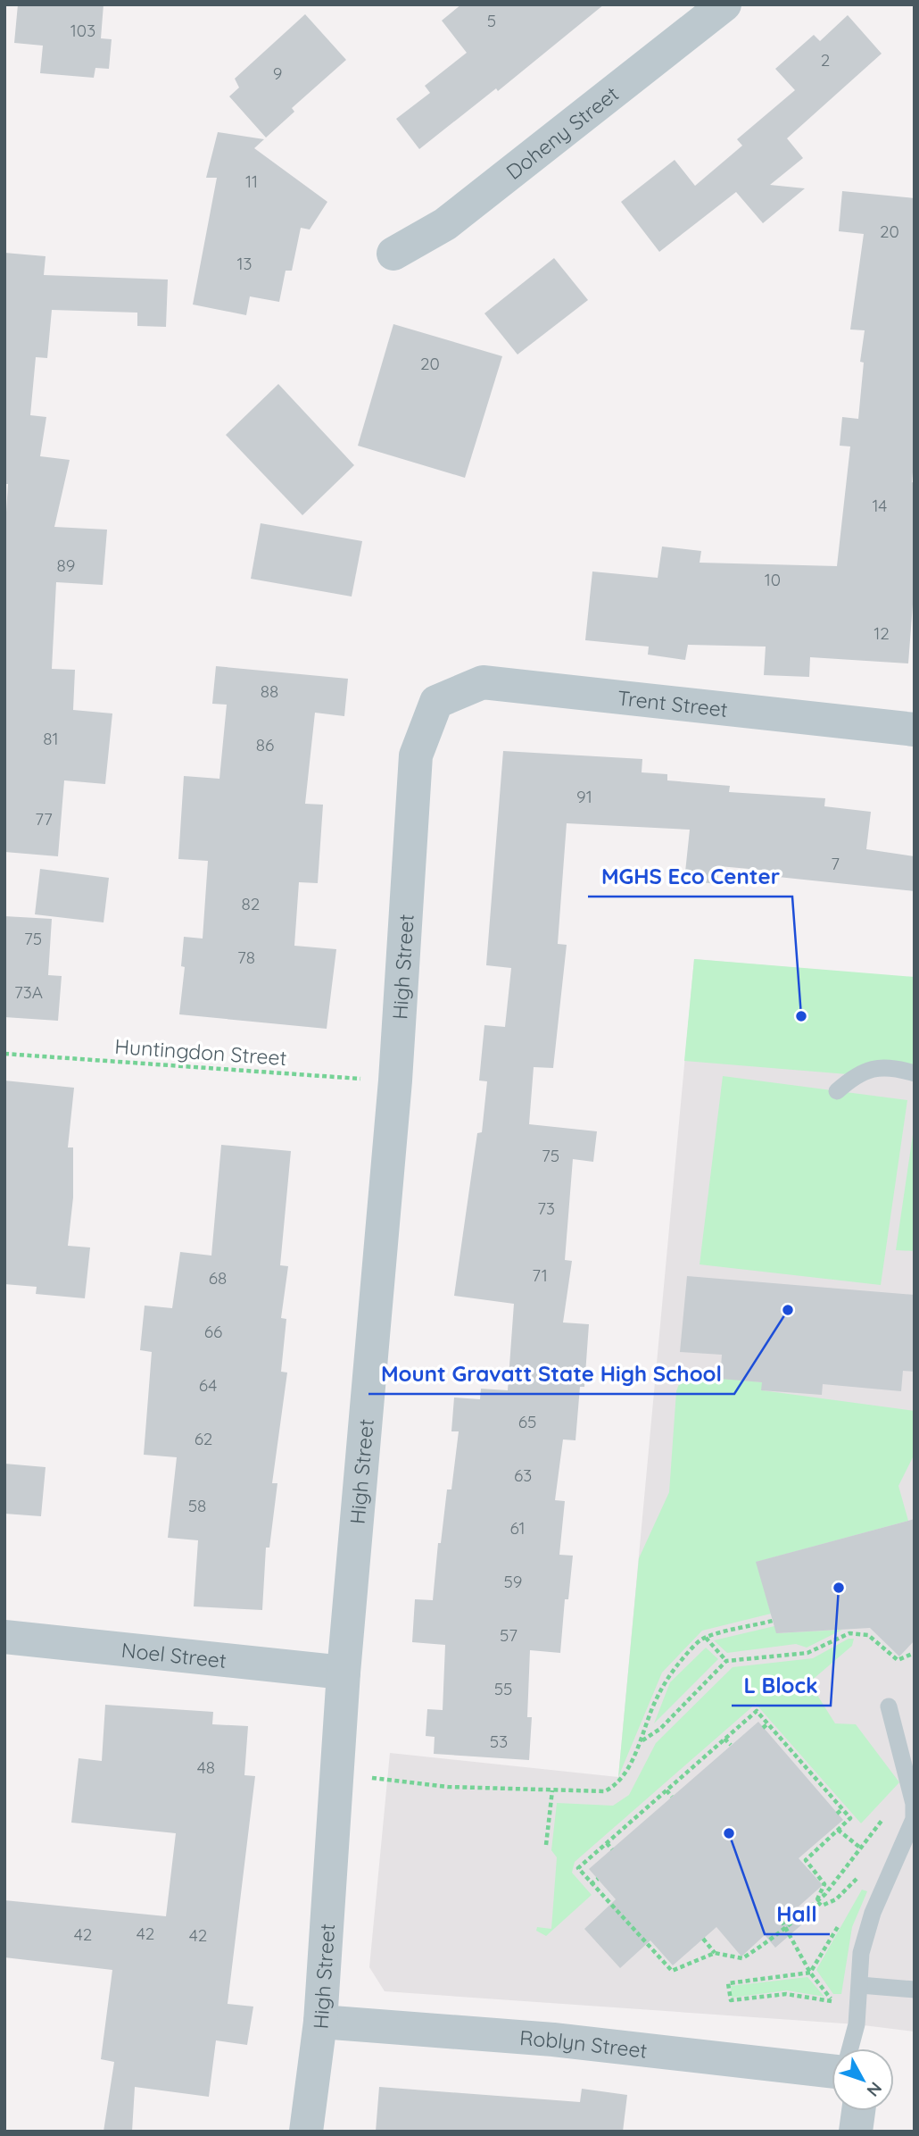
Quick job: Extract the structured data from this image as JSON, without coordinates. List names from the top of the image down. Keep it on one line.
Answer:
{"streets":{"street":["Doheny Street","Trent Street","High Street","Noel Street","Roblyn Street"],"path":["Huntingdon Street"]},"crossings":[["Trent Street","High Street"],["High Street","Huntingdon Street"],["High Street","Noel Street"],["High Street","Roblyn Street"]],"places":["MGHS Eco Center","Mount Gravatt State High School","L Block","Hall"],"house_numbers":["5","103","2","9","11","20","13","20","14","89","10","12","88","81","86","91","77","7","82","75","78","73A","75","73","71","68","66","64","65","62","63","58","61","59","57","55","53","48","42","42","42"],"north":"bottom right"}
